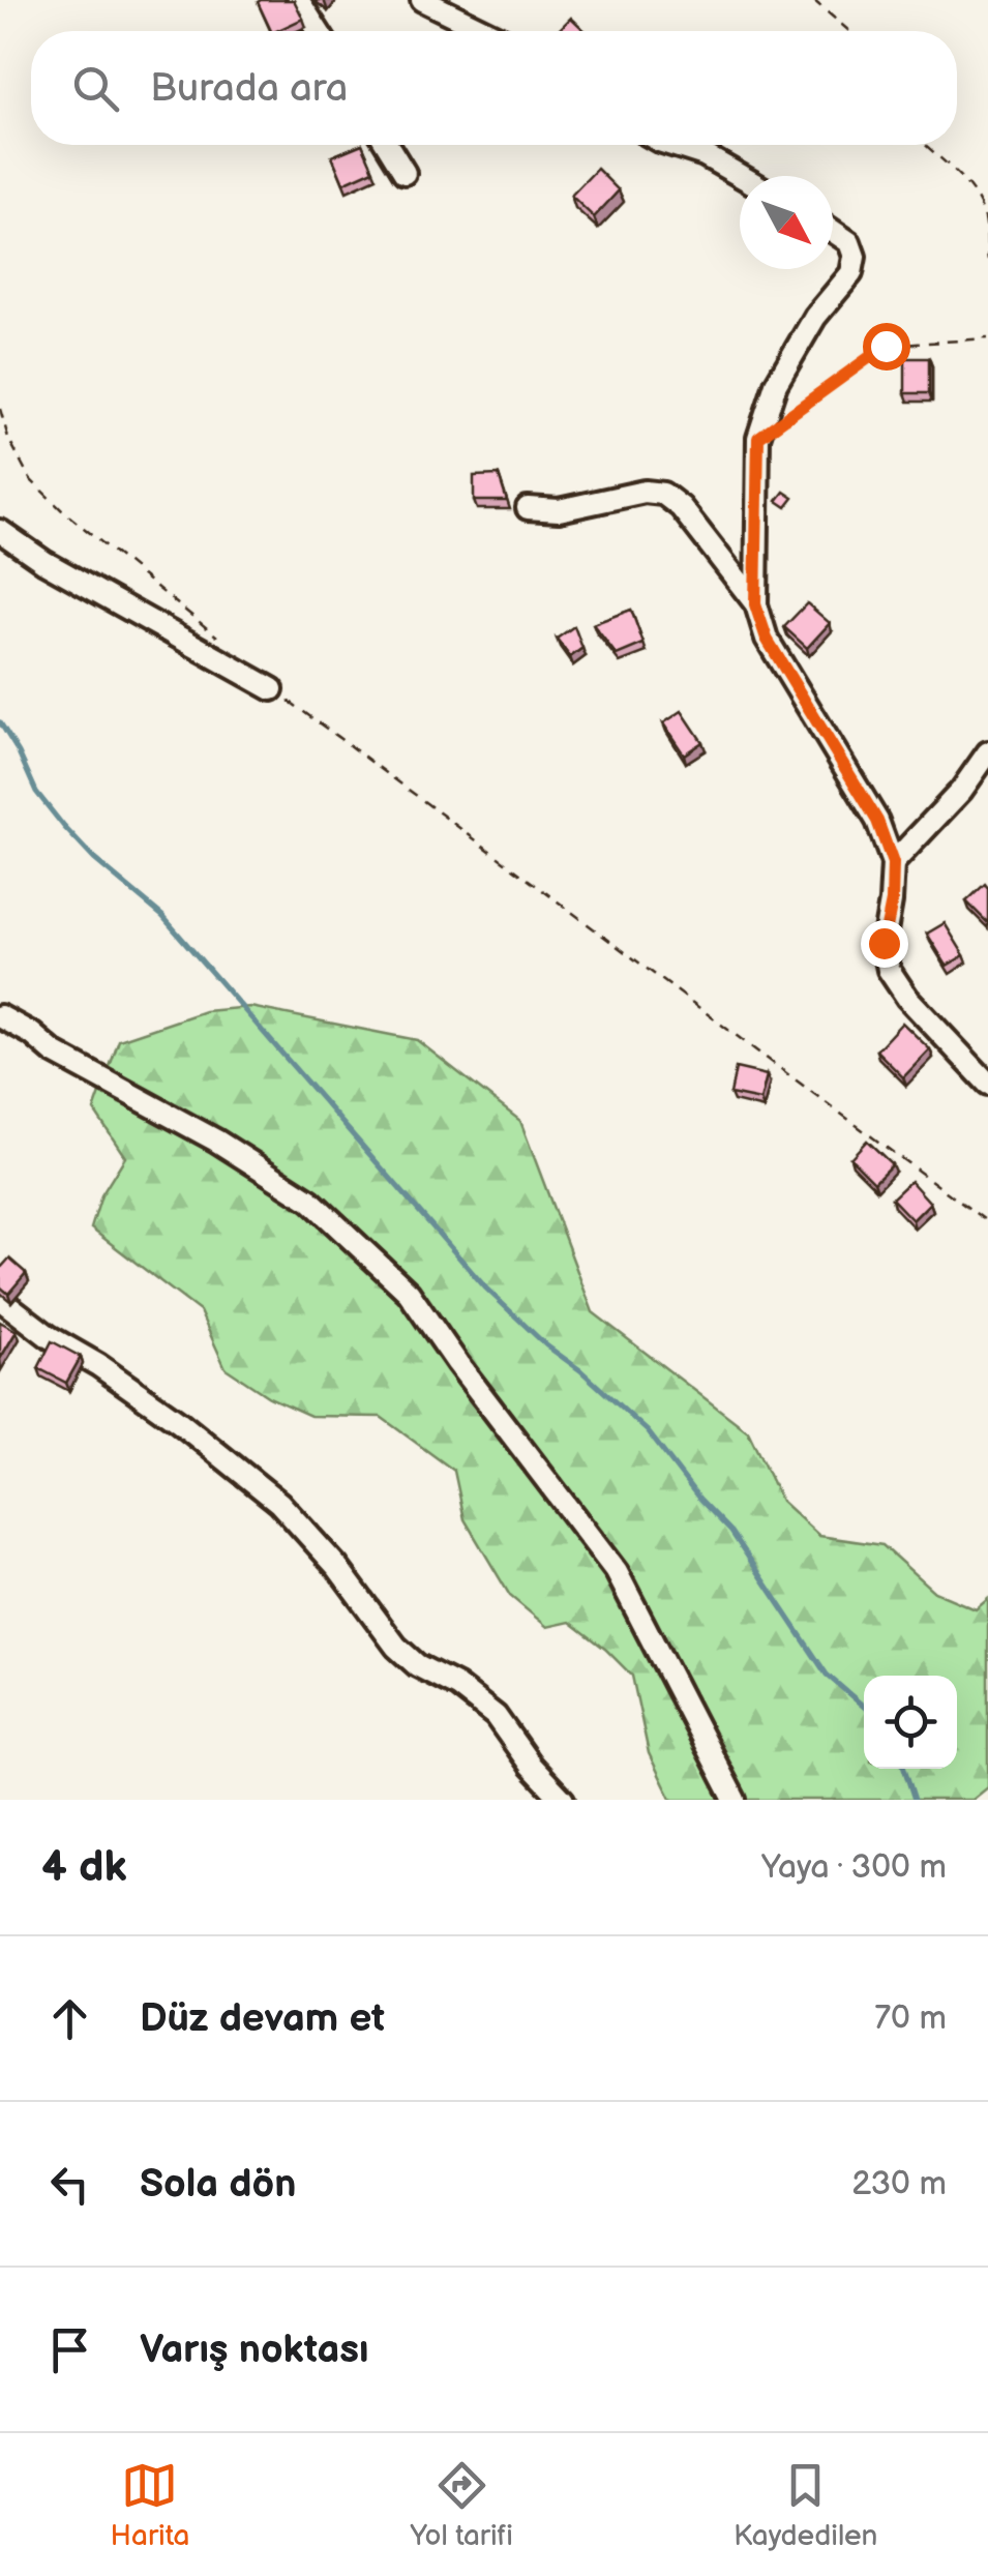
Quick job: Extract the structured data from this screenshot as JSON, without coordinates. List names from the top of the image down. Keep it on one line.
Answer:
{"north":"bottom right","page":{"search":"Burada ara","heading":["4 dk","Yaya · 300 m"],"list":[["Düz devam et","70 m"],["Sola dön","230 m"],"Varış noktası"],"nav":["Harita","Yol tarifi","Kaydedilen"]}}
